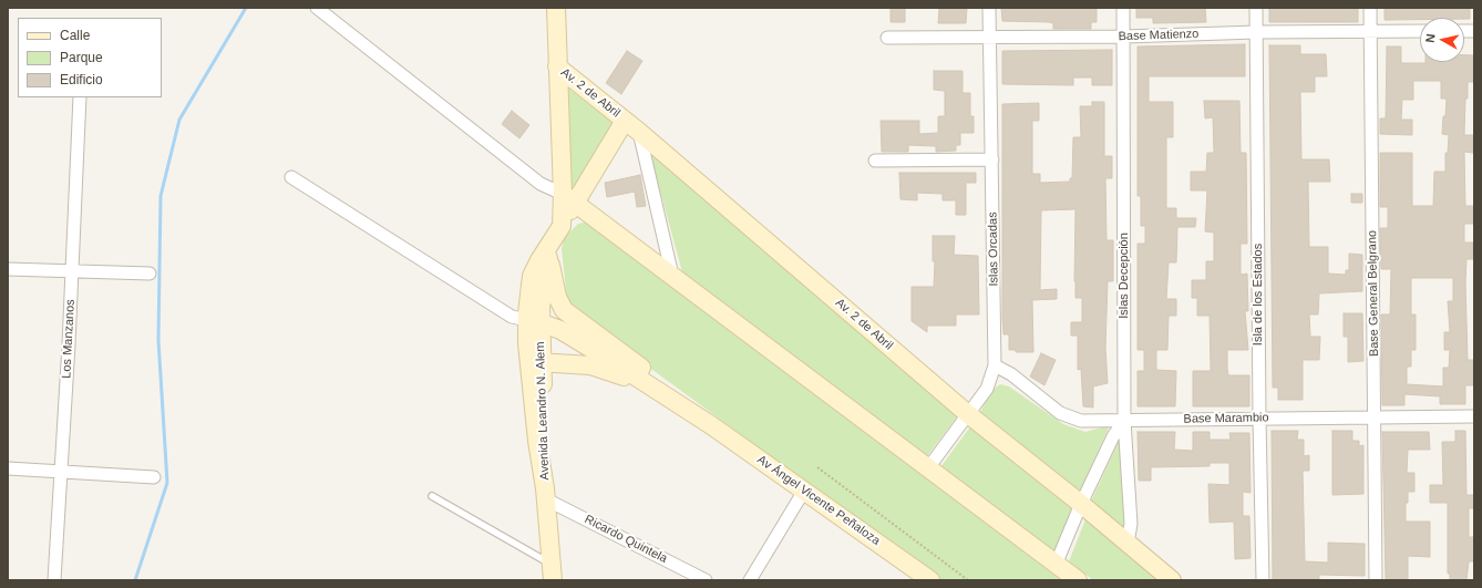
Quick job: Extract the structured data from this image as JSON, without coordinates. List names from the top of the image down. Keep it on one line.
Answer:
{"streets":{"main road":["Av. 2 de Abril","Avenida Leandro N. Alem","Av Ángel Vicente Peñaloza"],"street":["Base Matienzo","Islas Orcadas","Islas Decepción","Base General Belgrano","Isla de los Estados","Los Manzanos","Base Marambio","Ricardo Quintela"]},"crossings":[["Base Matienzo","Islas Orcadas"],["Base Matienzo","Islas Decepción"],["Base Matienzo","Base General Belgrano"],["Base Matienzo","Isla de los Estados"],["Av. 2 de Abril","Islas Orcadas"],["Av. 2 de Abril","Islas Decepción"],["Av. 2 de Abril","Avenida Leandro N. Alem"],["Islas Orcadas","Base Marambio"],["Islas Decepción","Base Marambio"],["Base General Belgrano","Base Marambio"],["Isla de los Estados","Base Marambio"],["Avenida Leandro N. Alem","Ricardo Quintela"]],"legend":["Calle","Parque","Edificio"],"north":"left"}
